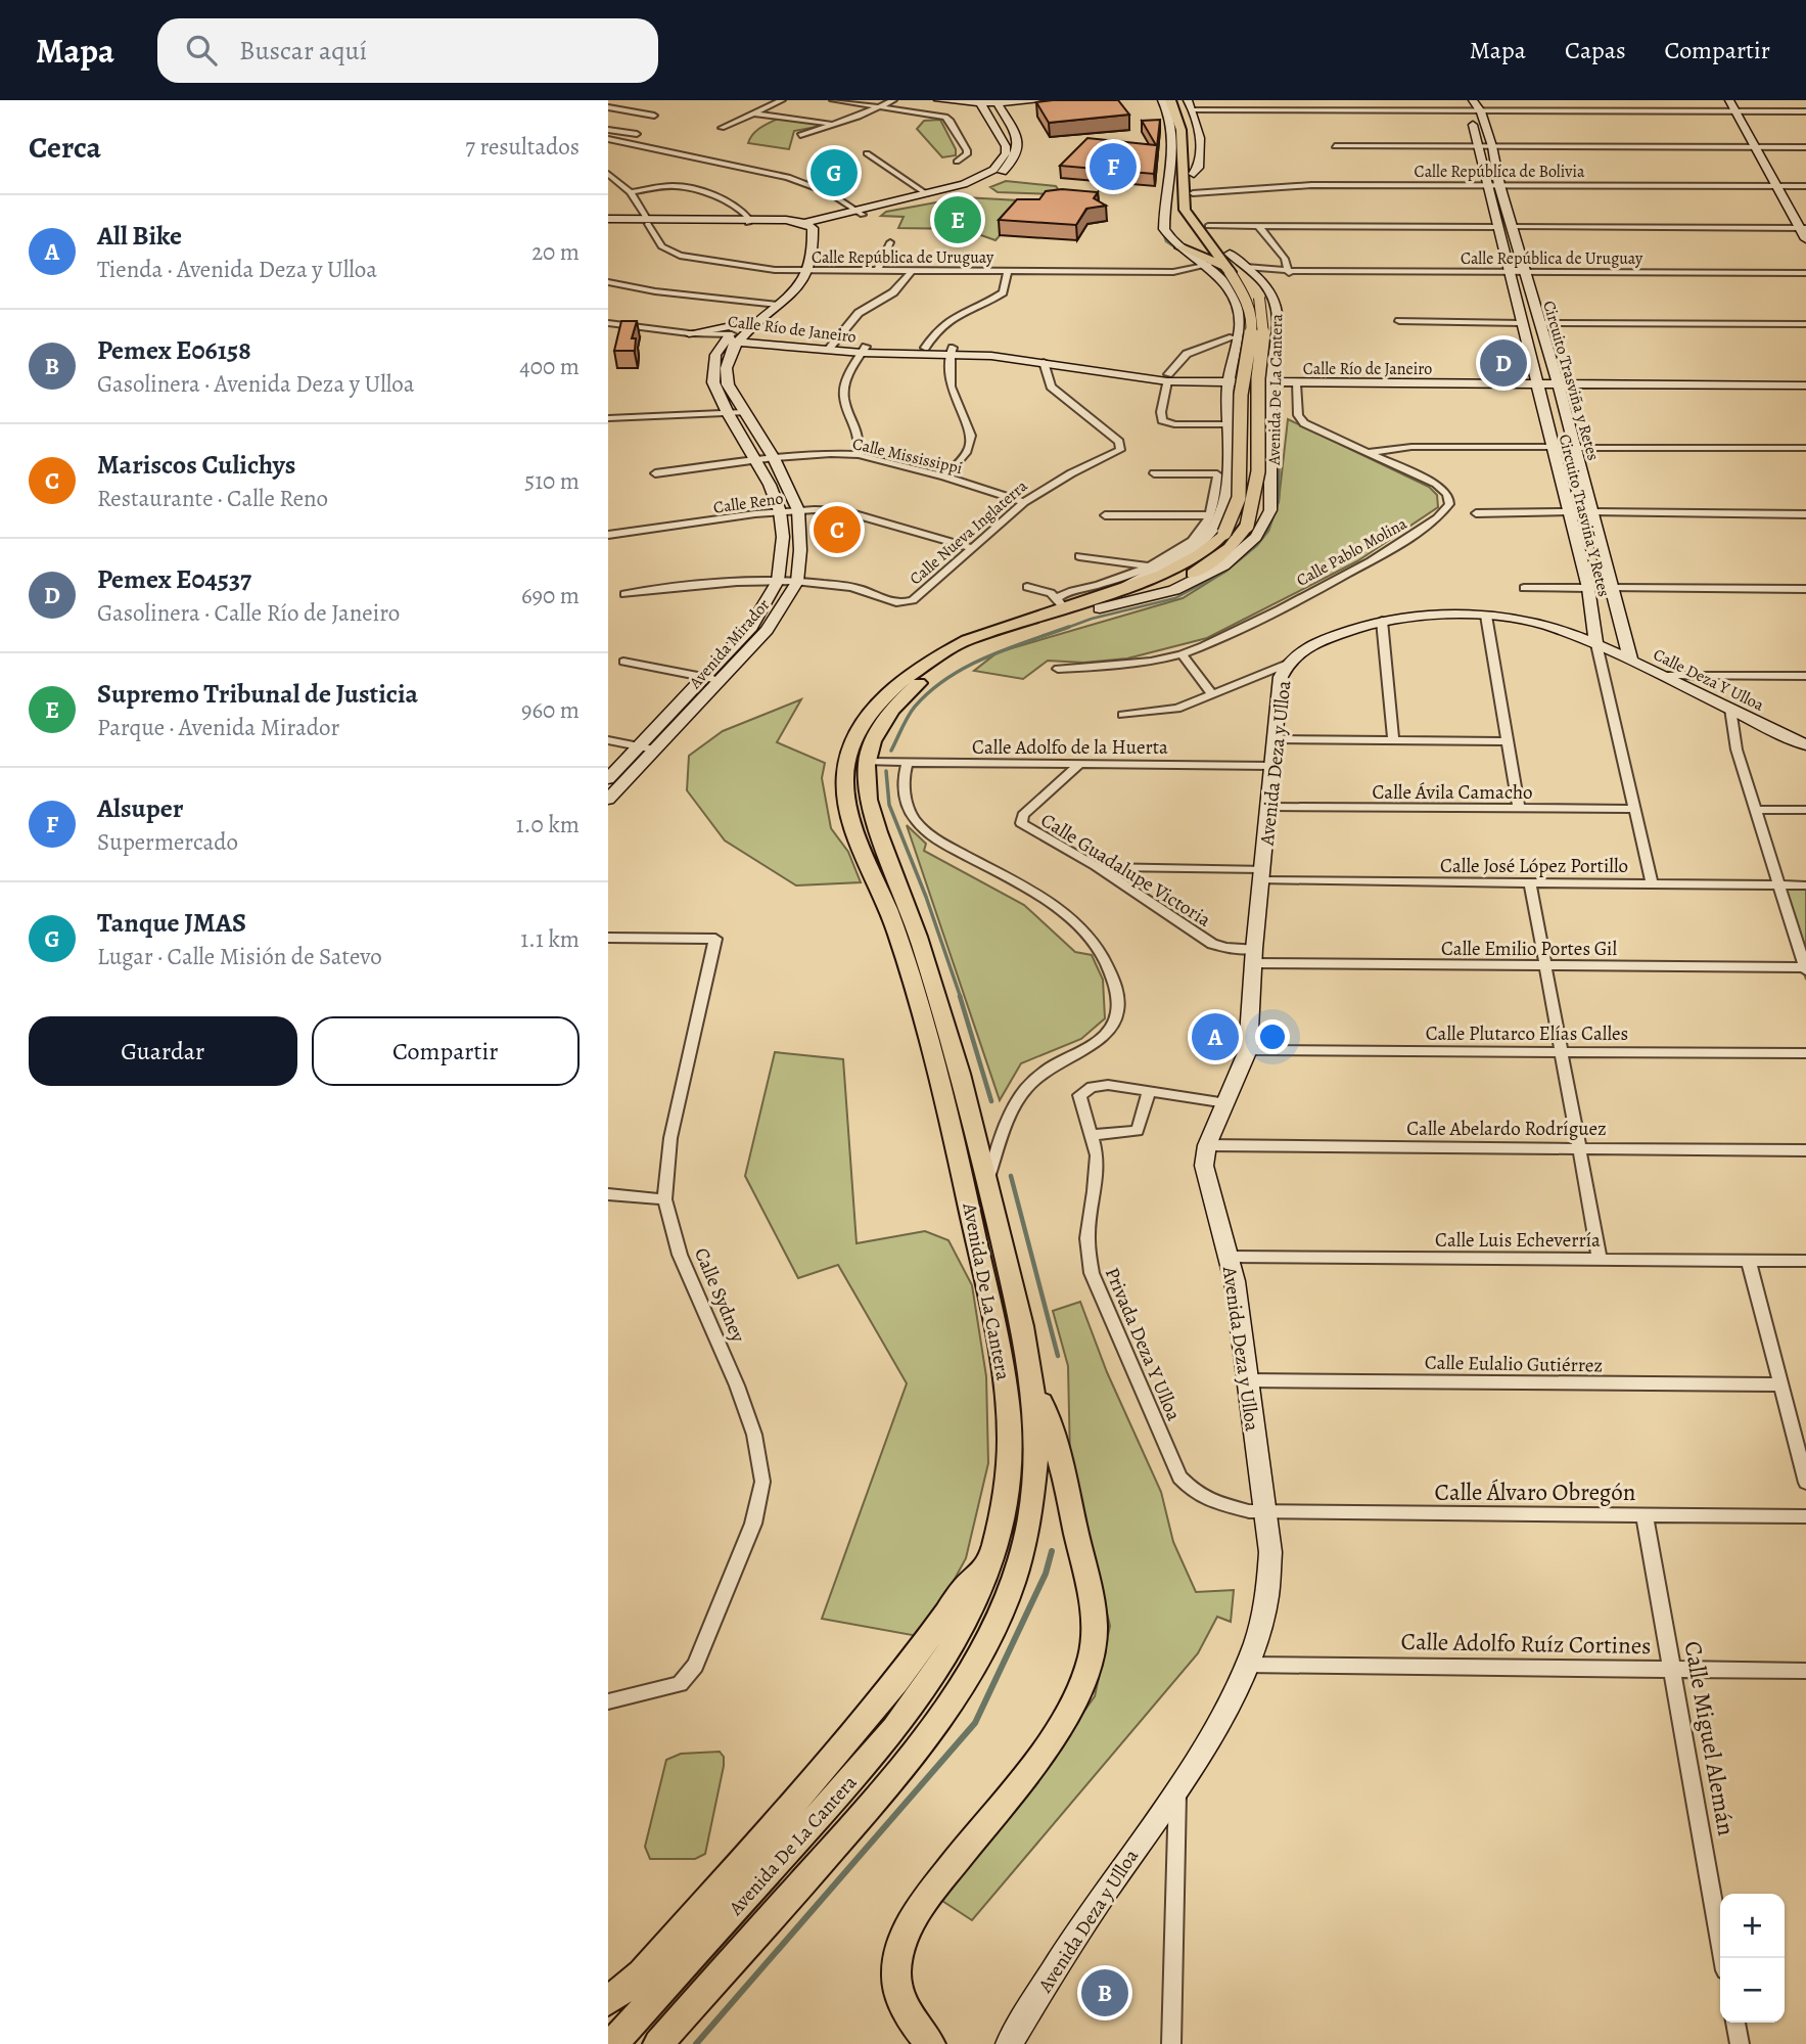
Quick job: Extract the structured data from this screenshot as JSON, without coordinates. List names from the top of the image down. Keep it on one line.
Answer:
{"streets":{"main road":["Avenida De La Cantera"],"street":["Calle República de Bolivia","Calle República de Uruguay","Calle Río de Janeiro","Circuito Trasviña y Retes","Calle Mississippi","Calle Reno","Circuito Trasviña Y Retes","Calle Nueva Inglaterra","Calle Pablo Molina","Avenida Mirador","Calle Deza Y Ulloa","Calle Adolfo de la Huerta","Avenida Deza y Ulloa","Calle Ávila Camacho","Calle José López Portillo","Calle Guadalupe Victoria","Calle Emilio Portes Gil","Calle Plutarco Elías Calles","Calle Abelardo Rodríguez","Calle Luis Echeverría","Calle Sydney","Privada Deza Y Ulloa","Calle Eulalio Gutiérrez","Calle Álvaro Obregón","Calle Adolfo Ruíz Cortines","Calle Miguel Alemán"]},"crossings":[["Calle República de Bolivia","Circuito Trasviña y Retes"],["Calle República de Bolivia","Avenida De La Cantera"],["Calle República de Bolivia","Circuito Trasviña Y Retes"],["Calle República de Uruguay","Circuito Trasviña y Retes"],["Calle República de Uruguay","Avenida De La Cantera"],["Calle República de Uruguay","Circuito Trasviña Y Retes"],["Calle Río de Janeiro","Circuito Trasviña y Retes"],["Calle Río de Janeiro","Avenida De La Cantera"],["Calle Río de Janeiro","Circuito Trasviña Y Retes"],["Calle Río de Janeiro","Calle Nueva Inglaterra"],["Calle Río de Janeiro","Calle Pablo Molina"],["Circuito Trasviña y Retes","Circuito Trasviña Y Retes"],["Circuito Trasviña y Retes","Calle Deza Y Ulloa"],["Avenida De La Cantera","Calle Adolfo de la Huerta"],["Calle Mississippi","Calle Nueva Inglaterra"],["Calle Mississippi","Avenida Mirador"],["Calle Reno","Calle Nueva Inglaterra"],["Calle Reno","Avenida Mirador"],["Circuito Trasviña Y Retes","Calle Deza Y Ulloa"],["Circuito Trasviña Y Retes","Avenida Deza y Ulloa"],["Calle Nueva Inglaterra","Avenida Mirador"],["Calle Deza Y Ulloa","Avenida Deza y Ulloa"],["Calle Adolfo de la Huerta","Avenida Deza y Ulloa"],["Calle Adolfo de la Huerta","Calle Guadalupe Victoria"],["Avenida Deza y Ulloa","Calle Ávila Camacho"],["Avenida Deza y Ulloa","Calle José López Portillo"],["Avenida Deza y Ulloa","Calle Guadalupe Victoria"],["Avenida Deza y Ulloa","Calle Emilio Portes Gil"],["Avenida Deza y Ulloa","Calle Plutarco Elías Calles"],["Avenida Deza y Ulloa","Calle Abelardo Rodríguez"],["Avenida Deza y Ulloa","Calle Luis Echeverría"],["Avenida Deza y Ulloa","Privada Deza Y Ulloa"],["Avenida Deza y Ulloa","Calle Eulalio Gutiérrez"],["Avenida Deza y Ulloa","Calle Álvaro Obregón"],["Avenida Deza y Ulloa","Calle Adolfo Ruíz Cortines"],["Calle Guadalupe Victoria","Calle Emilio Portes Gil"],["Privada Deza Y Ulloa","Calle Álvaro Obregón"],["Calle Álvaro Obregón","Calle Miguel Alemán"],["Calle Adolfo Ruíz Cortines","Calle Miguel Alemán"]],"page":{"header":"Mapa","search":"Buscar aquí","nav":["Mapa","Capas","Compartir"],"heading":["Cerca","7 resultados"],"pins":["F","G","E","D","C","A","B"],"list":[{"mark":"A","name":"All Bike","note":"Tienda · Avenida Deza y Ulloa","value":"20 m"},{"mark":"B","name":"Pemex E06158","note":"Gasolinera · Avenida Deza y Ulloa","value":"400 m"},{"mark":"C","name":"Mariscos Culichys","note":"Restaurante · Calle Reno","value":"510 m"},{"mark":"D","name":"Pemex E04537","note":"Gasolinera · Calle Río de Janeiro","value":"690 m"},{"mark":"E","name":"Supremo Tribunal de Justicia","note":"Parque · Avenida Mirador","value":"960 m"},{"mark":"F","name":"Alsuper","note":"Supermercado","value":"1.0 km"},{"mark":"G","name":"Tanque JMAS","note":"Lugar · Calle Misión de Satevo","value":"1.1 km"}],"buttons":["Guardar","Compartir"],"map_buttons":["+","−"]}}
